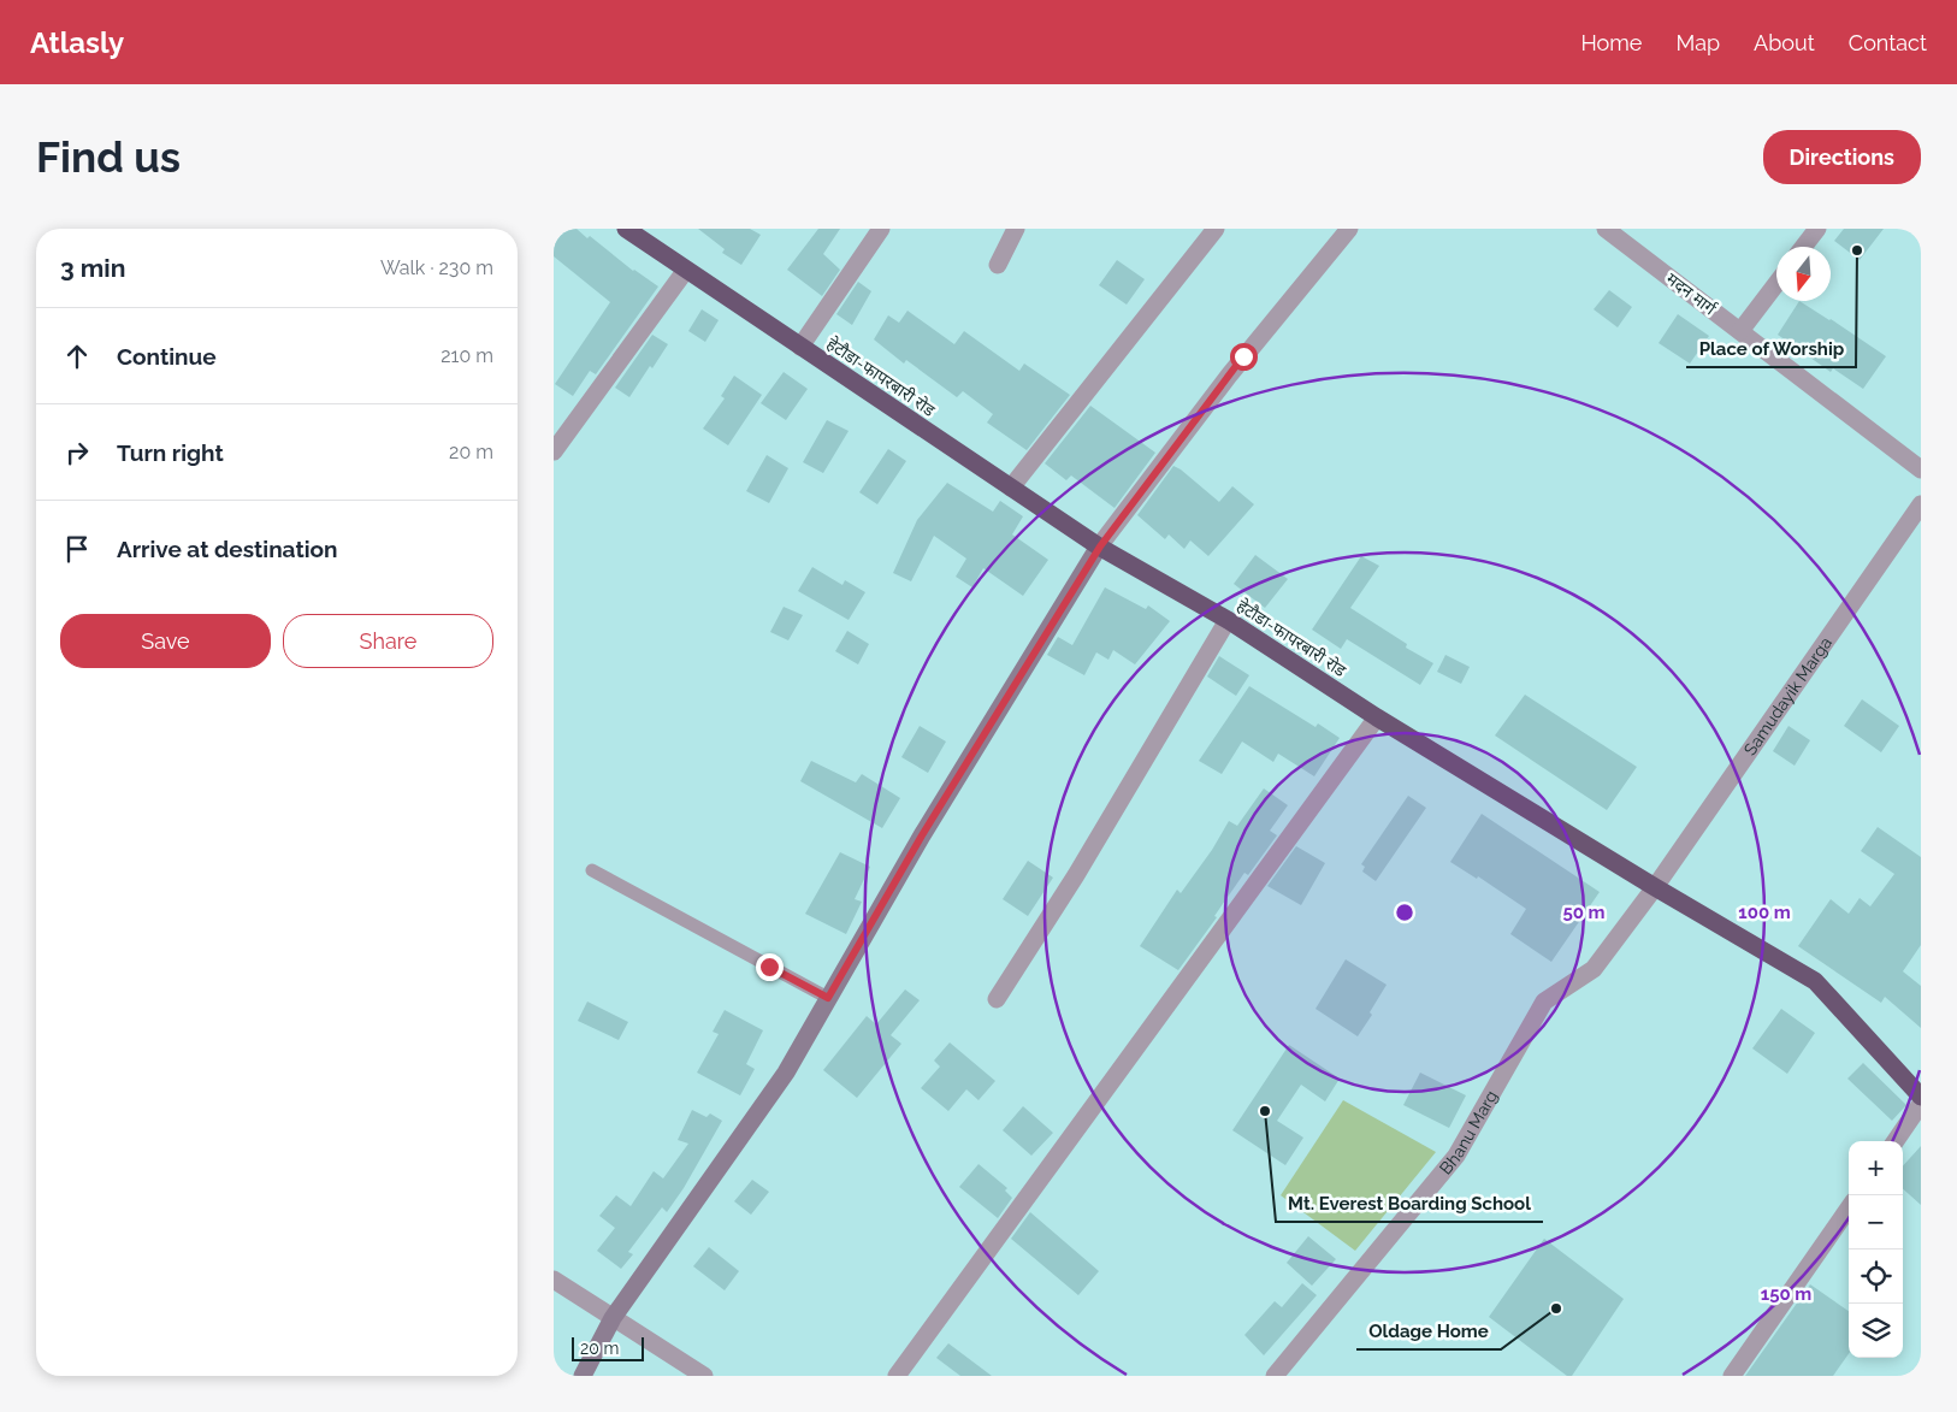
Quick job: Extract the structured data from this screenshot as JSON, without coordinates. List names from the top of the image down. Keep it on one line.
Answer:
{"streets":{"highway":["हेटौडा-फापरबारी रोड"],"street":["मदन मार्ग","Samudayik Marga","Bhanu Marg"]},"crossings":[["हेटौडा-फापरबारी रोड","Samudayik Marga"],["हेटौडा-फापरबारी रोड","Bhanu Marg"],["Samudayik Marga","Bhanu Marg"]],"places":["Place of Worship","Mt. Everest Boarding School","Oldage Home"],"scale_bar":"20 m","north":"bottom","page":{"header":"Atlasly","nav":["Home","Map","About","Contact"],"buttons":["Directions",["Save","Share"]],"title":"Find us","heading":["3 min","Walk · 230 m"],"list":[["Continue","210 m"],["Turn right","20 m"],"Arrive at destination"],"map_buttons":["+","−"],"scale":"20 m"},"rings":["50 m","100 m","150 m"]}
